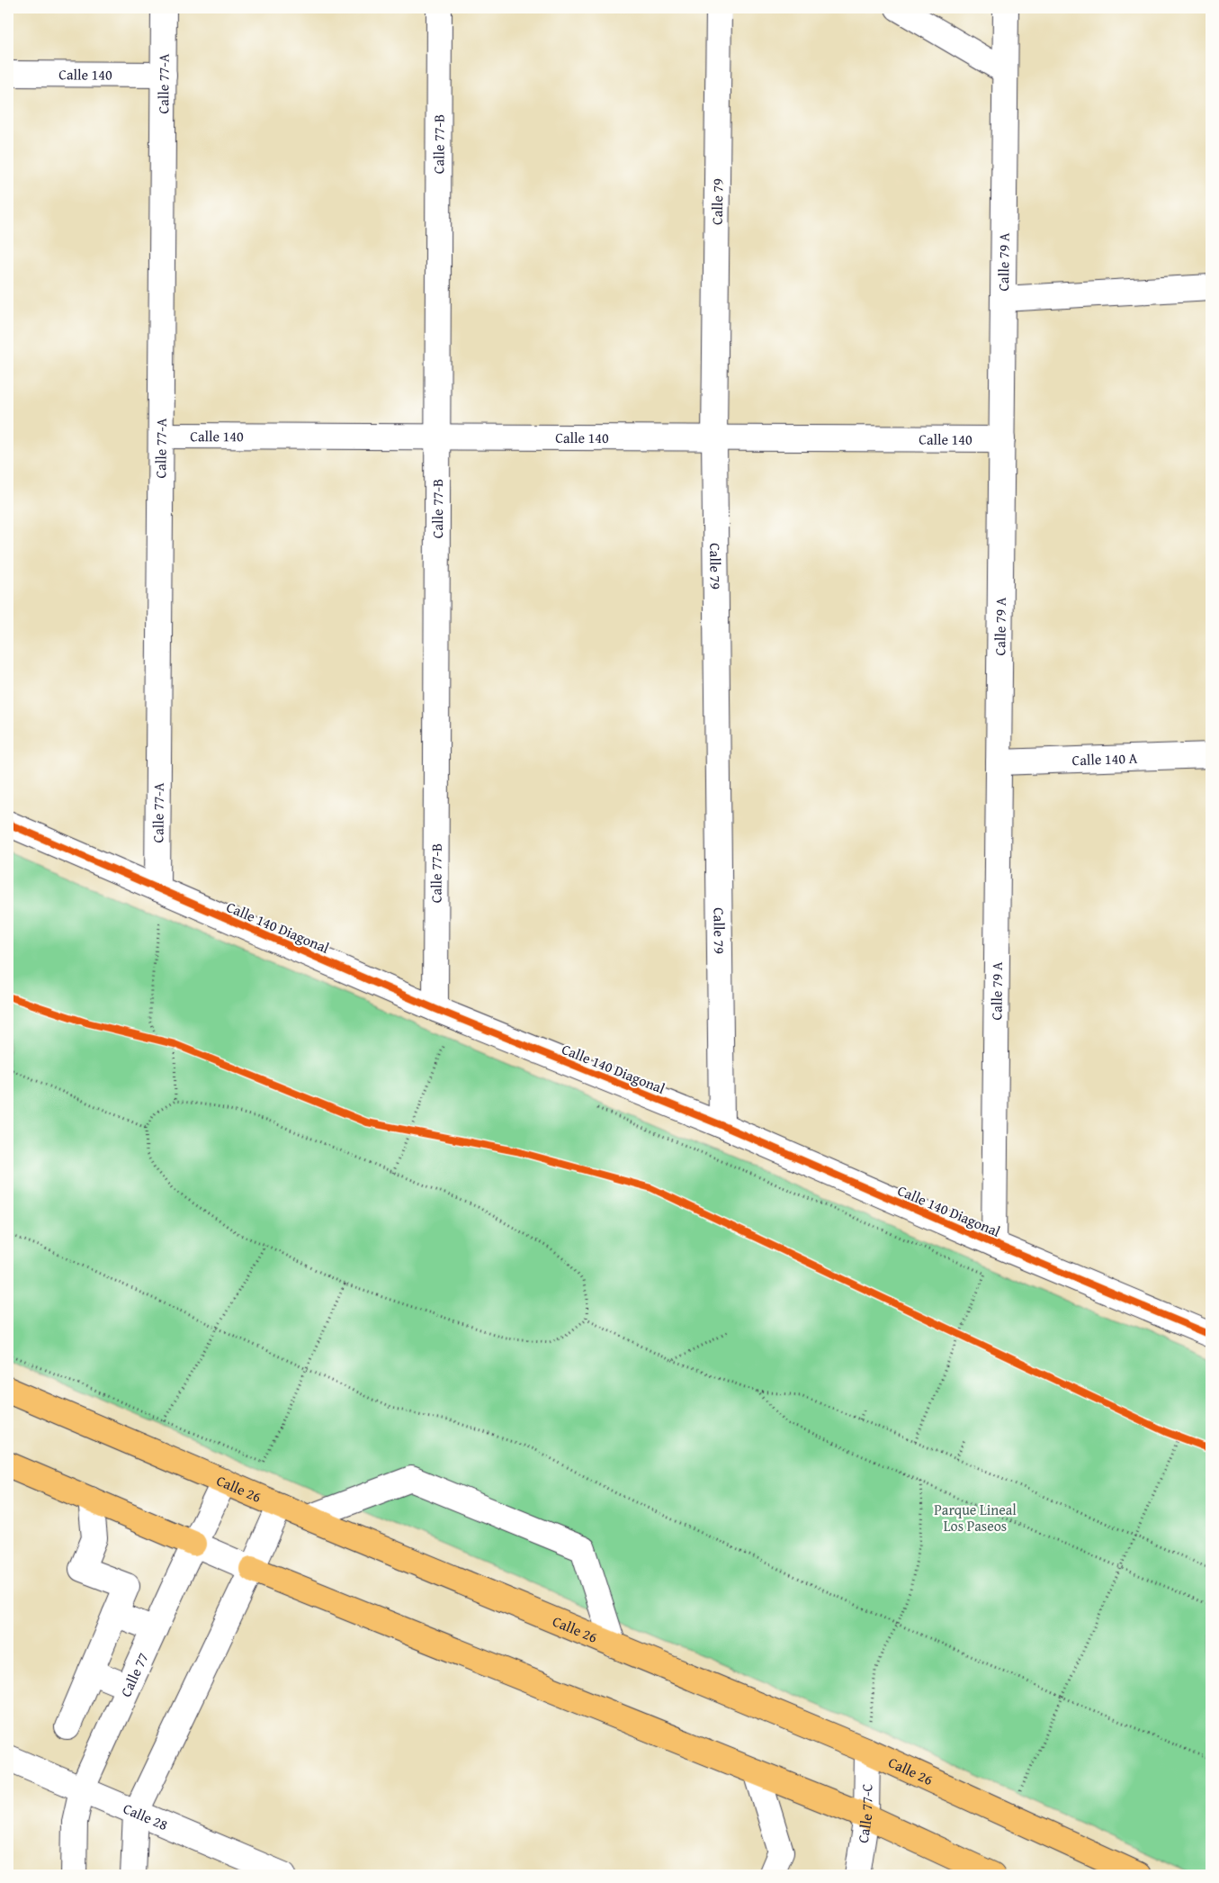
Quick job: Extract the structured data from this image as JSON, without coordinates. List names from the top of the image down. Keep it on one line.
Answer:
{"streets":{"main road":["Calle 26"],"street":["Calle 140","Calle 77-A","Calle 77-B","Calle 79","Calle 79 A","Calle 140 A","Calle 140 Diagonal","Calle 77","Calle 77-C","Calle 28"]},"crossings":[["Calle 140","Calle 77-A"],["Calle 140","Calle 77-B"],["Calle 140","Calle 79"],["Calle 140","Calle 79 A"],["Calle 77-A","Calle 140 Diagonal"],["Calle 77-B","Calle 140 Diagonal"],["Calle 79","Calle 140 Diagonal"],["Calle 79 A","Calle 140 A"],["Calle 79 A","Calle 140 Diagonal"],["Calle 26","Calle 77"],["Calle 26","Calle 77-C"],["Calle 77","Calle 28"]],"parks":["Parque Lineal Los Paseos"]}
